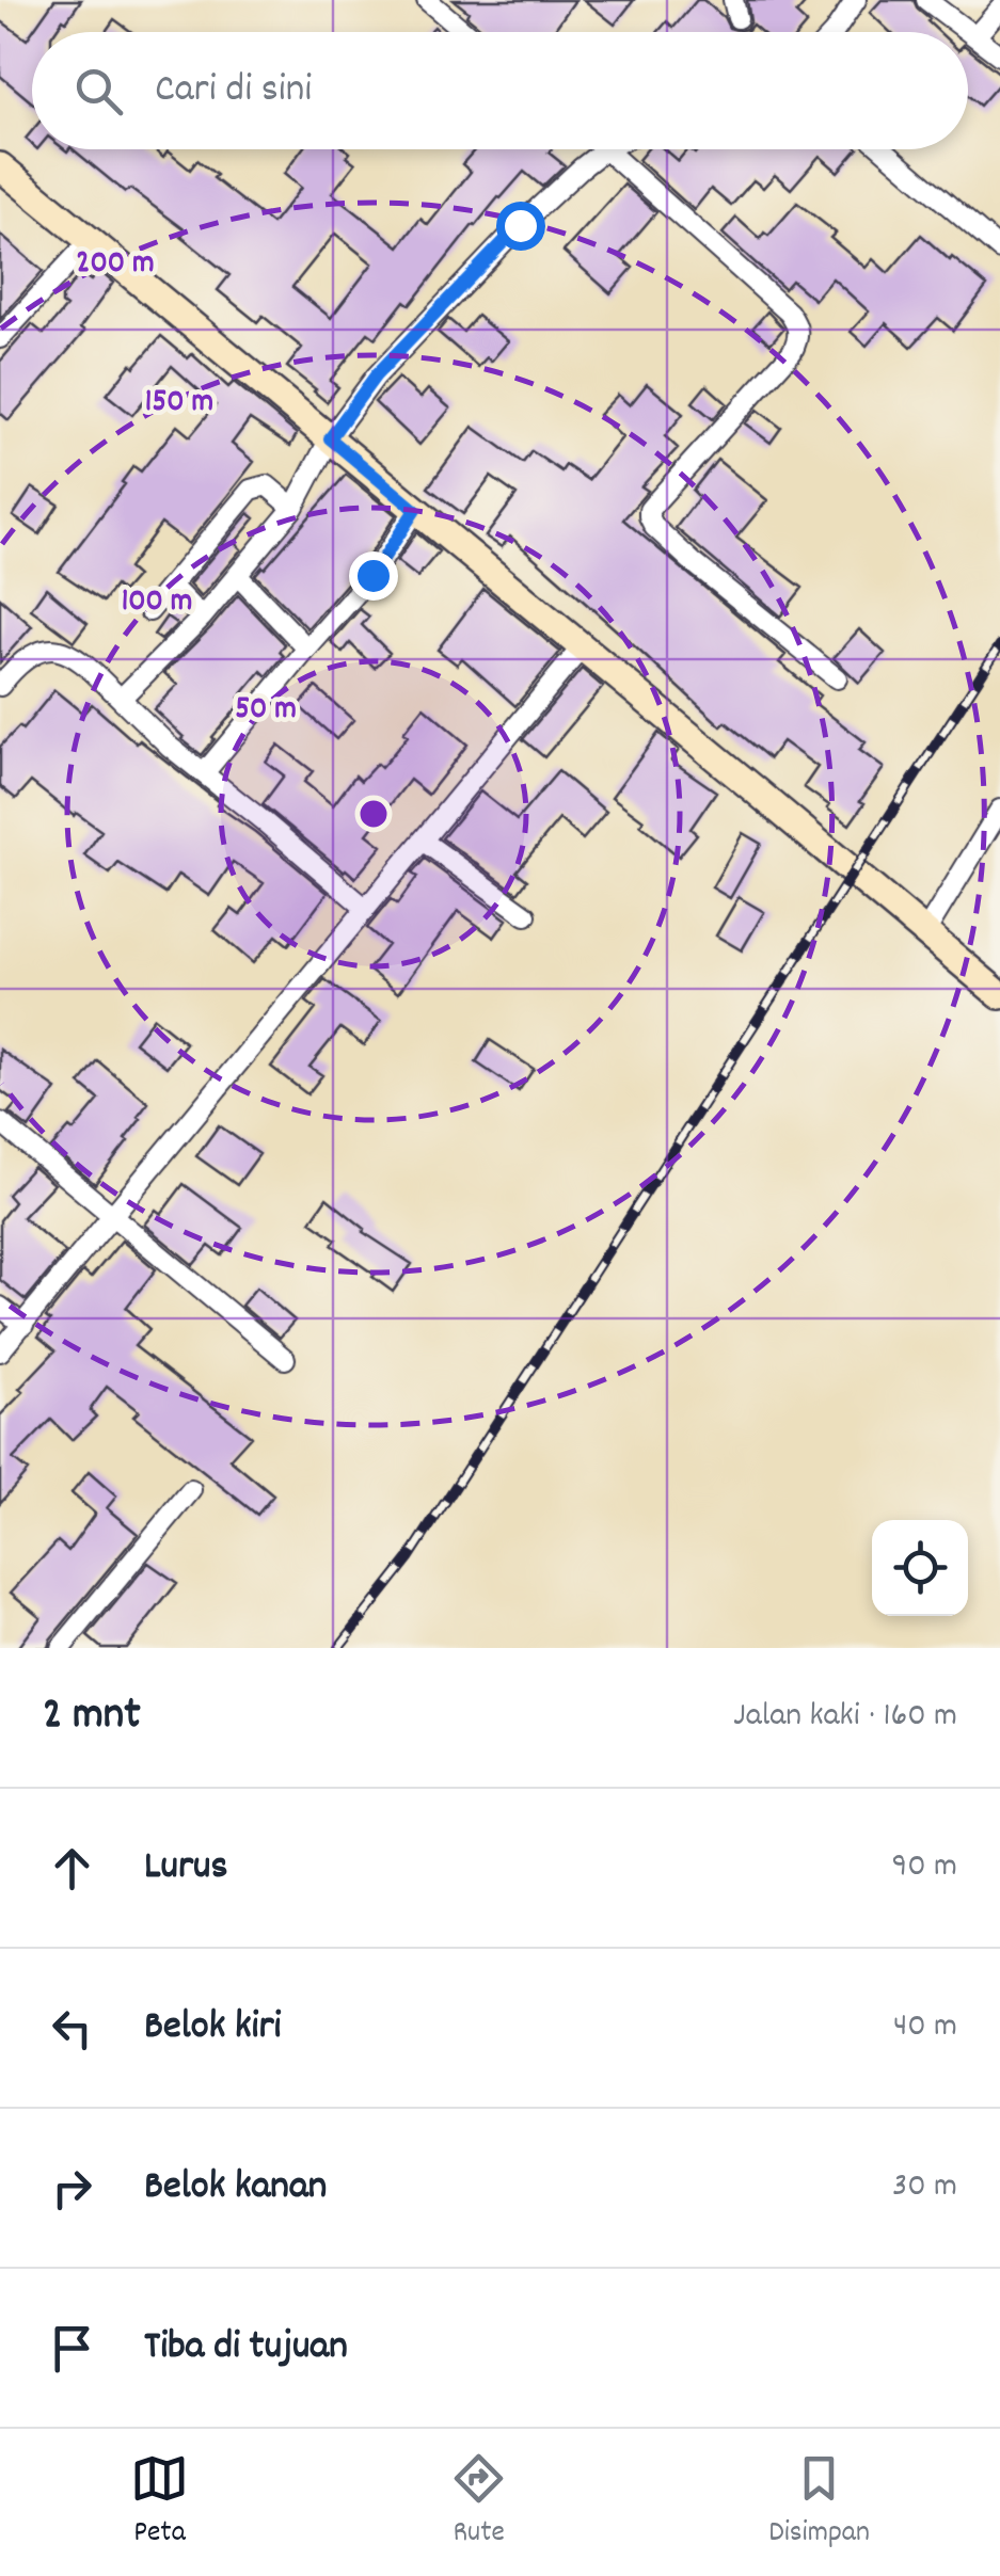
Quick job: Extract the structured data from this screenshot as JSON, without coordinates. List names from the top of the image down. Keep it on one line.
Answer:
{"page":{"search":"Cari di sini","heading":["2 mnt","Jalan kaki · 160 m"],"list":[["Lurus","90 m"],["Belok kiri","40 m"],["Belok kanan","30 m"],"Tiba di tujuan"],"nav":["Peta","Rute","Disimpan"]},"rings":["200 m","150 m","100 m","50 m"]}
